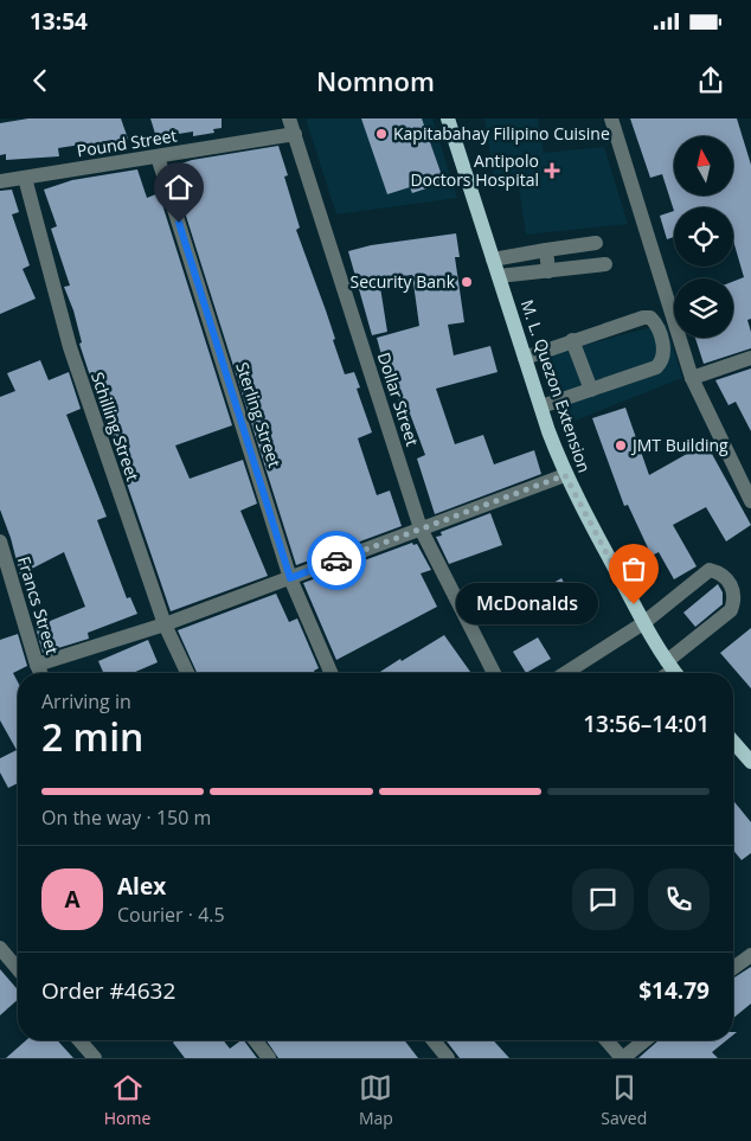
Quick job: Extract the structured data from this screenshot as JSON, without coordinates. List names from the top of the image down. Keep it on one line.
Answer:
{"streets":{"main road":["M. L. Quezon Extension"],"street":["Pound Street","Dollar Street","Sterling Street","Schilling Street","Francs Street"]},"crossings":[["Pound Street","Dollar Street"],["Pound Street","Sterling Street"],["Pound Street","Schilling Street"]],"places":{"other":["Kapitabahay Filipino Cuisine","Security Bank","JMT Building","McDonalds"],"health":["Antipolo Doctors Hospital"]},"north":"top","page":{"status":"13:54","header":"Nomnom","bubble":"McDonalds","heading":["2 min","Arriving in","13:56–14:01"],"panel":["Alex","Courier · 4.5","Order #4632","$14.79"],"bar":"On the way · 150 m","round":"A","tabs":["Home","Map","Saved"]}}
